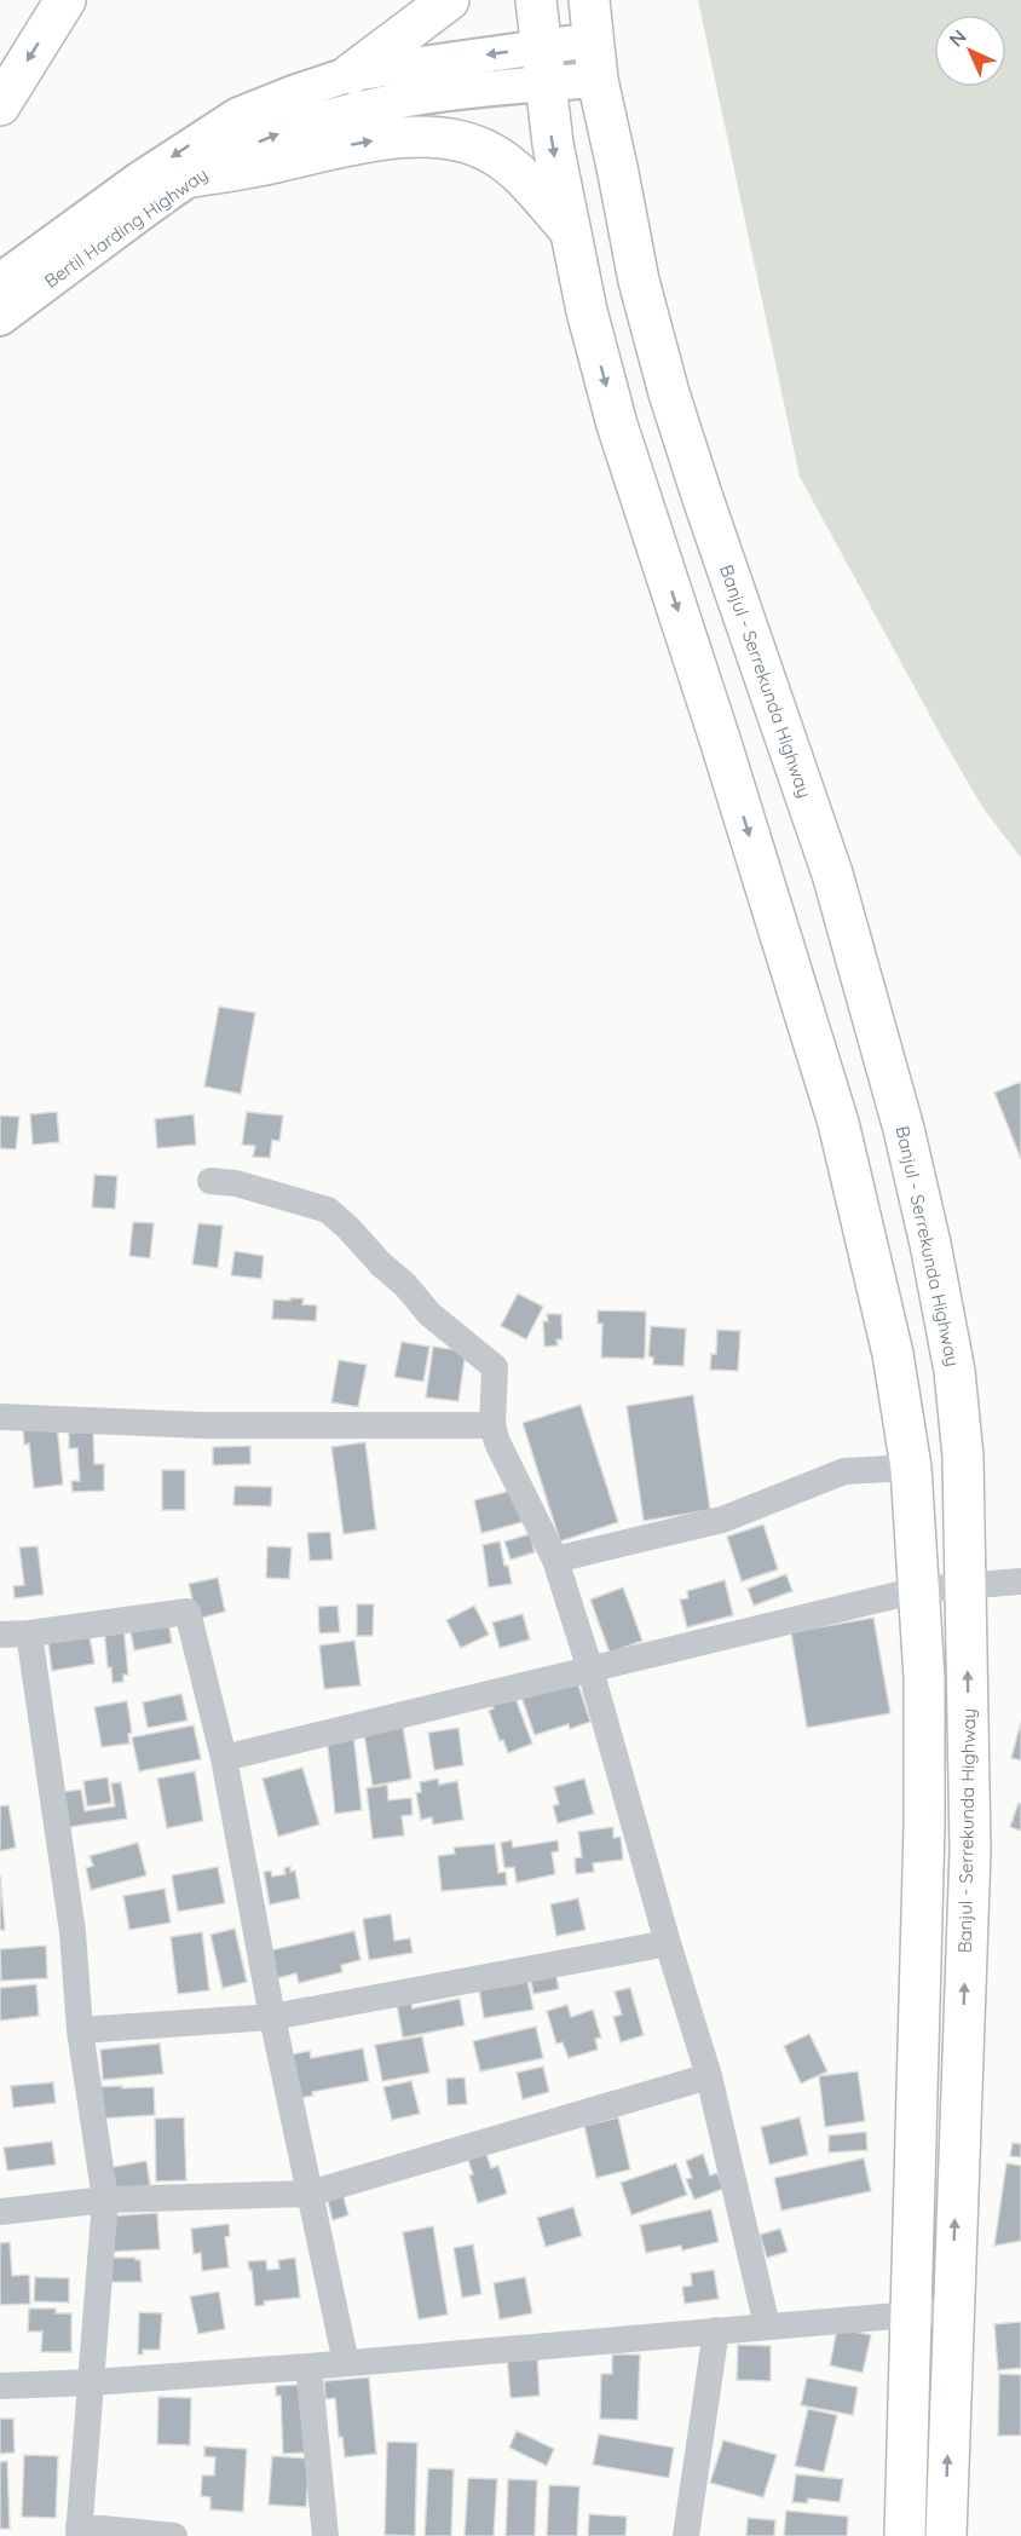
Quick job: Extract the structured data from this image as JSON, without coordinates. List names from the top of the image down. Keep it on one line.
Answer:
{"streets":{"highway":["Banjul - Serrekunda Highway"],"main road":["Bertil Harding Highway"]},"crossings":[["Bertil Harding Highway","Banjul - Serrekunda Highway"]],"north":"top left"}
